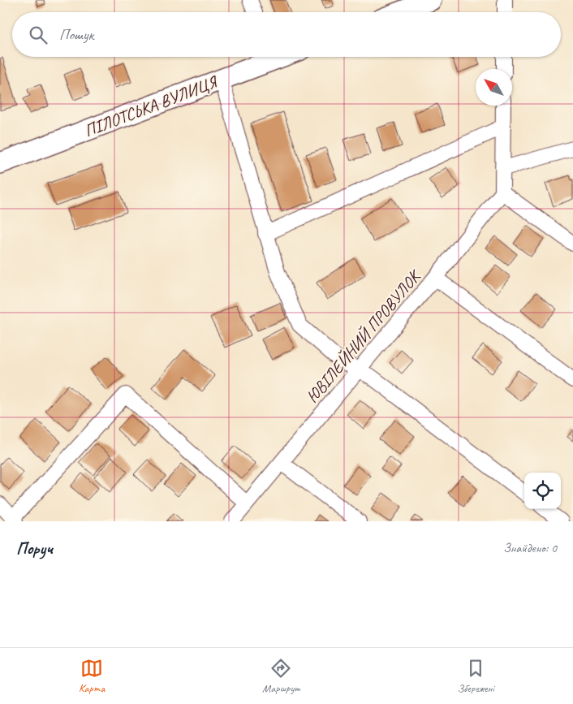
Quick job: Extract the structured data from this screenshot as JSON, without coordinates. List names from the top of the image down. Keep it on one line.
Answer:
{"streets":{"main road":["ПІЛОТСЬКА ВУЛИЦЯ"],"street":["ЮВІЛЕЙНИЙ ПРОВУЛОК"]},"north":"top left","page":{"search":"Пошук","heading":["Поруч","Знайдено: 0"],"nav":["Карта","Маршрут","Збережені"]}}
